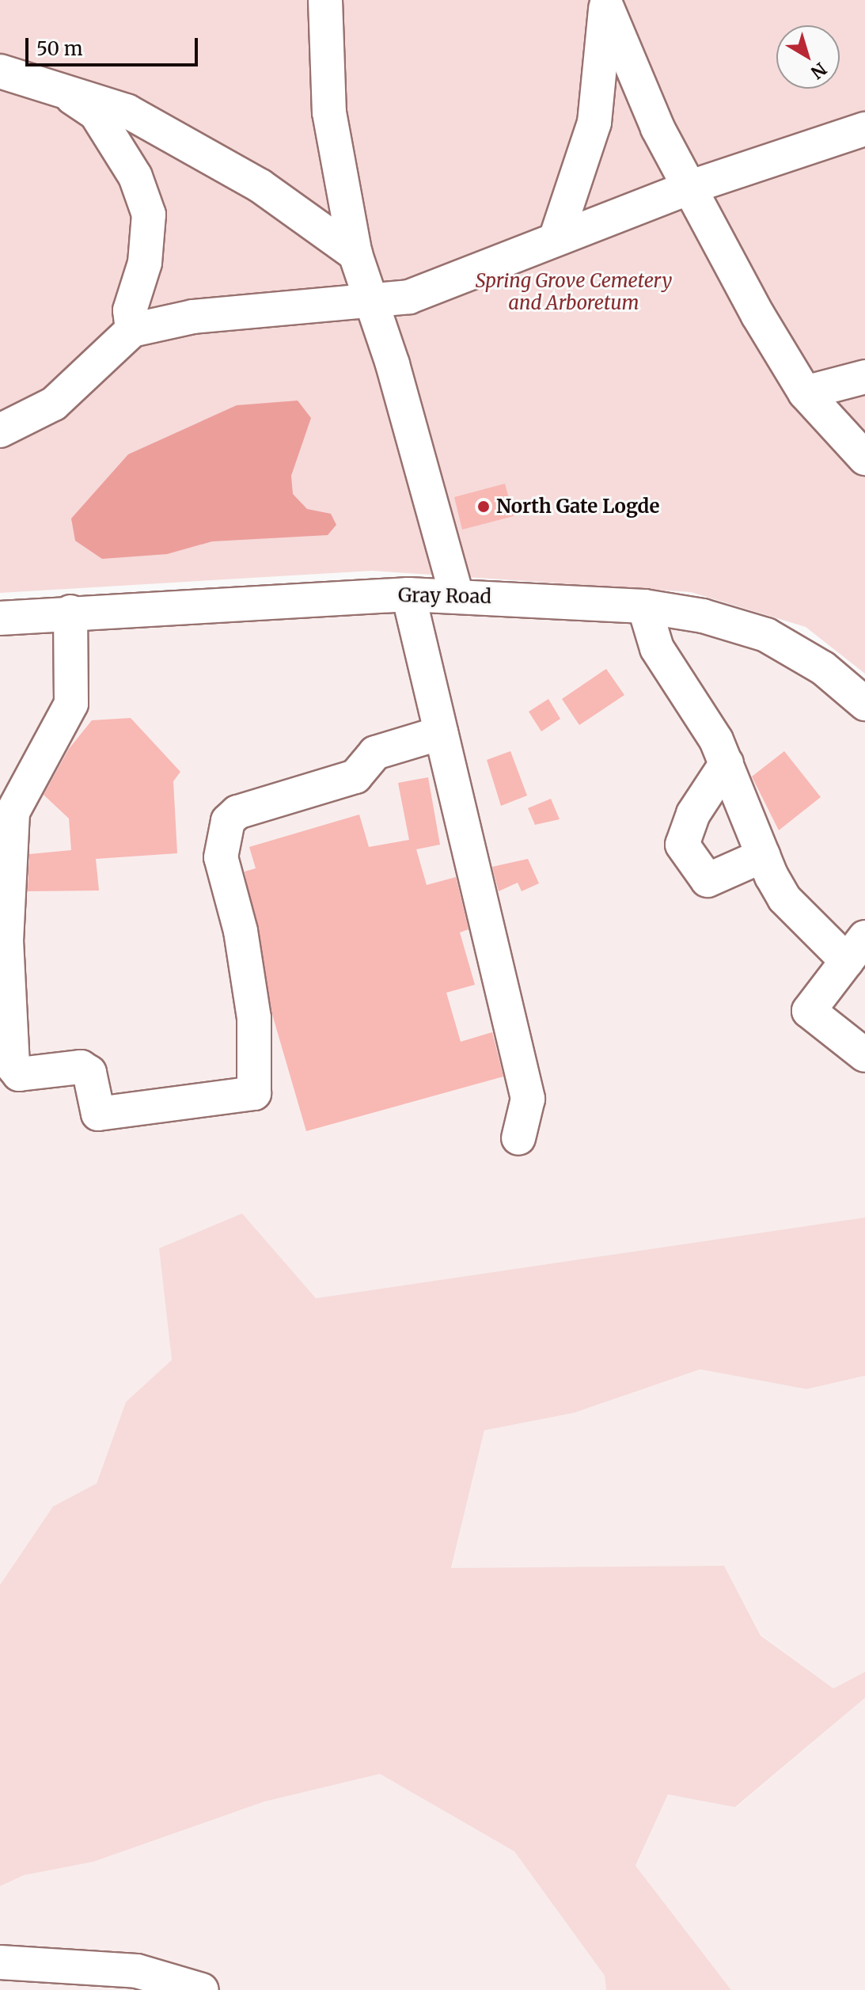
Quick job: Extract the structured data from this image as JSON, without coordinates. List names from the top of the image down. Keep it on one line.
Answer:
{"streets":{"street":["Gray Road"]},"parks":["Spring Grove Cemetery and Arboretum"],"places":["North Gate Logde"],"scale_bar":"50 m","north":"bottom right"}
